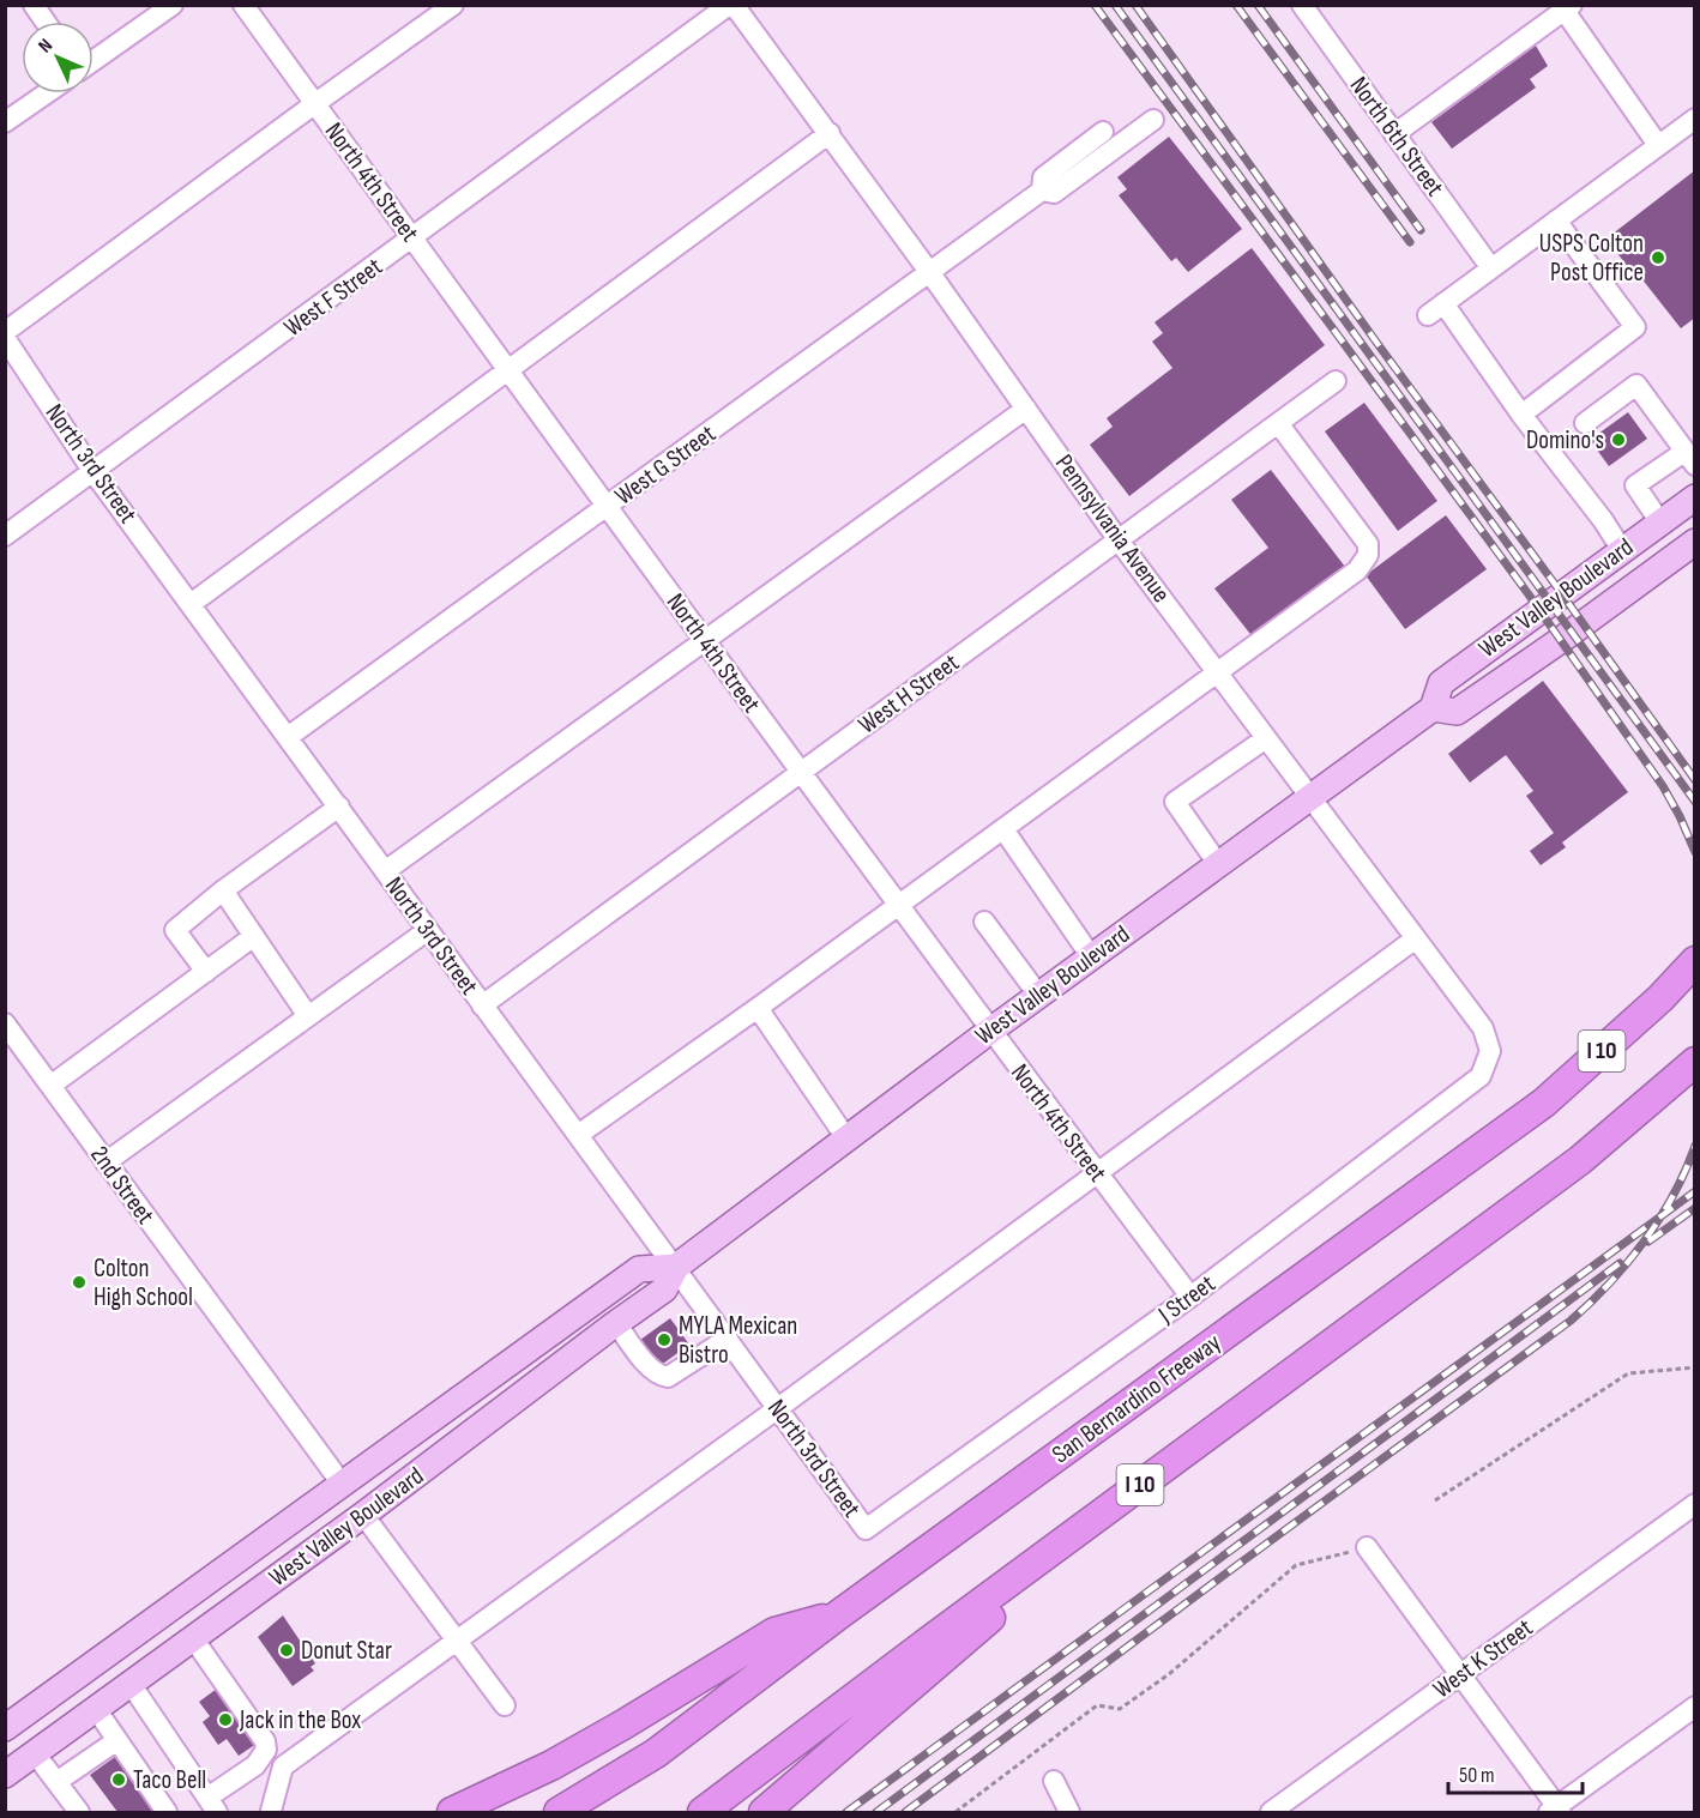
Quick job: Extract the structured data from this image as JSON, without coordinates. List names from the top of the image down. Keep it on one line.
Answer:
{"streets":{"highway":["I 10","San Bernardino Freeway"],"main road":["West Valley Boulevard"],"street":["North 6th Street","North 4th Street","West F Street","North 3rd Street","West G Street","Pennsylvania Avenue","West H Street","2nd Street","J Street","West K Street"]},"crossings":[["North 4th Street","West F Street"],["North 4th Street","West G Street"],["North 4th Street","West Valley Boulevard"],["North 4th Street","West H Street"],["North 4th Street","J Street"],["West F Street","North 3rd Street"],["West F Street","Pennsylvania Avenue"],["North 3rd Street","West G Street"],["North 3rd Street","West Valley Boulevard"],["North 3rd Street","West H Street"],["North 3rd Street","J Street"],["West G Street","Pennsylvania Avenue"],["Pennsylvania Avenue","West Valley Boulevard"],["Pennsylvania Avenue","West H Street"],["Pennsylvania Avenue","J Street"],["West Valley Boulevard","2nd Street"]],"places":["USPS Colton Post Office","Domino's","Colton High School","MYLA Mexican Bistro","Donut Star","Jack in the Box","Taco Bell"],"scale_bar":"50 m","north":"top left"}
